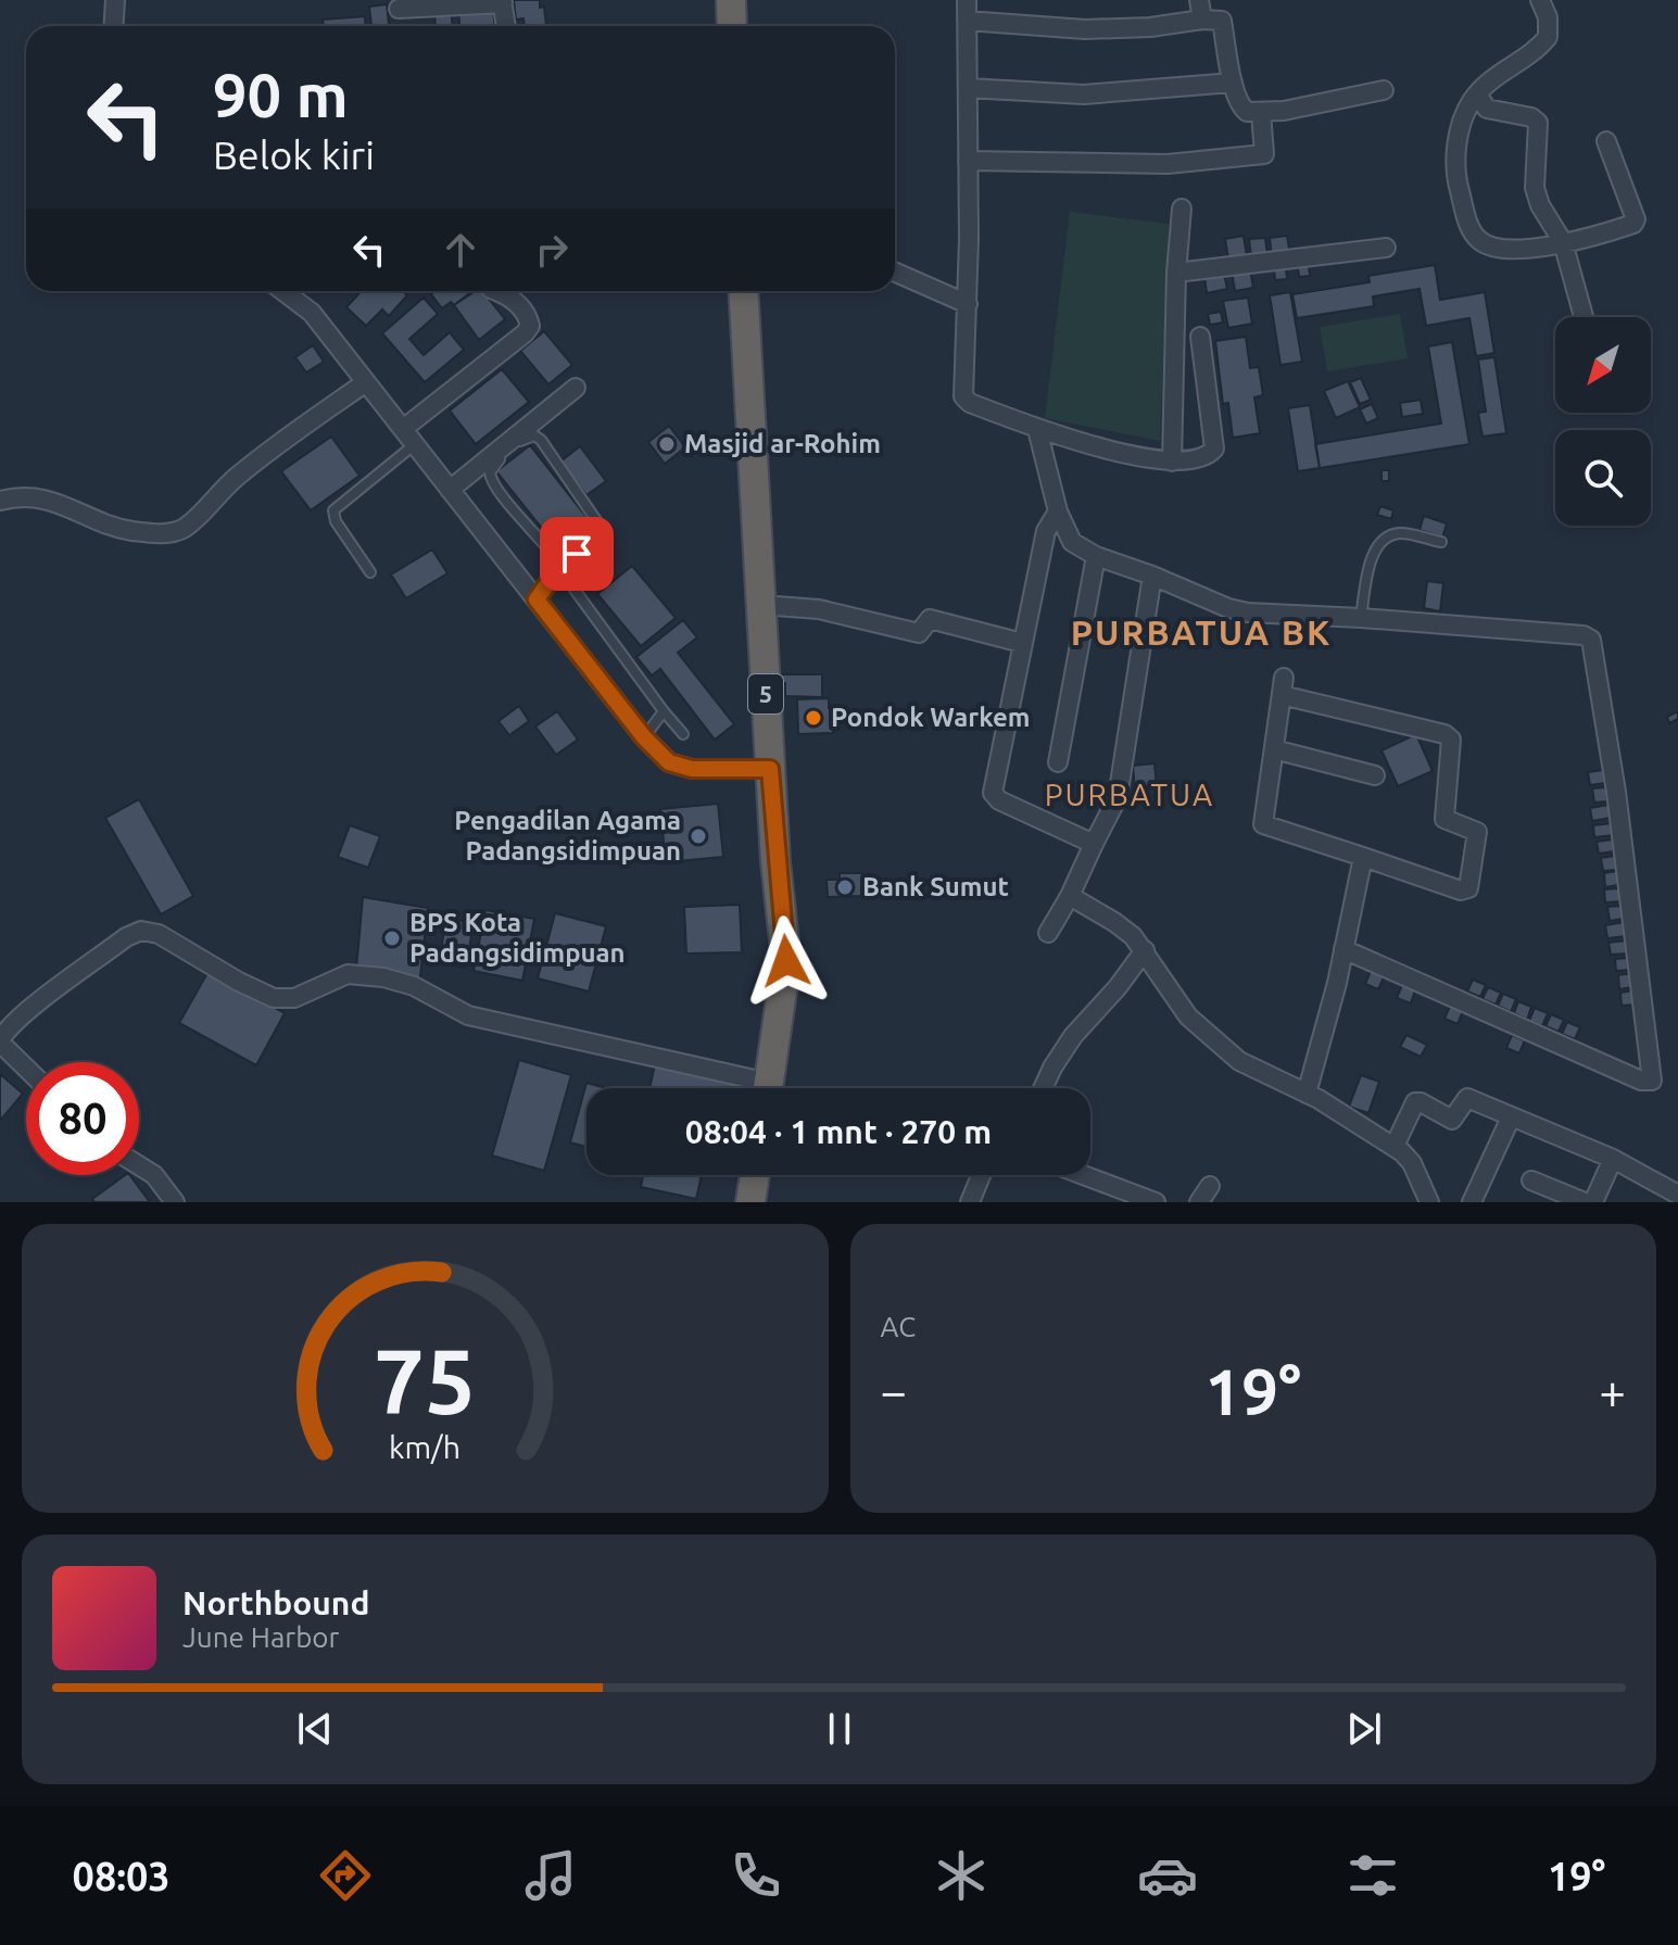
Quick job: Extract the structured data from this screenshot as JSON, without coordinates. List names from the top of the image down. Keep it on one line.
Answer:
{"streets":{"highway":["5"]},"districts":["PURBATUA BK","PURBATUA"],"places":["Masjid ar-Rohim","Pondok Warkem","Pengadilan Agama Padangsidimpuan","Bank Sumut","BPS Kota Padangsidimpuan"],"north":"bottom left","page":{"turn":["90 m","Belok kiri"],"limit":"80","trip":"08:04 · 1 mnt · 270 m","tile":"AC","heat":["−","19°","+"],"song":["Northbound","June Harbor"],"tabs":["08:03","19°"],"gauge":["75","km/h"]}}
